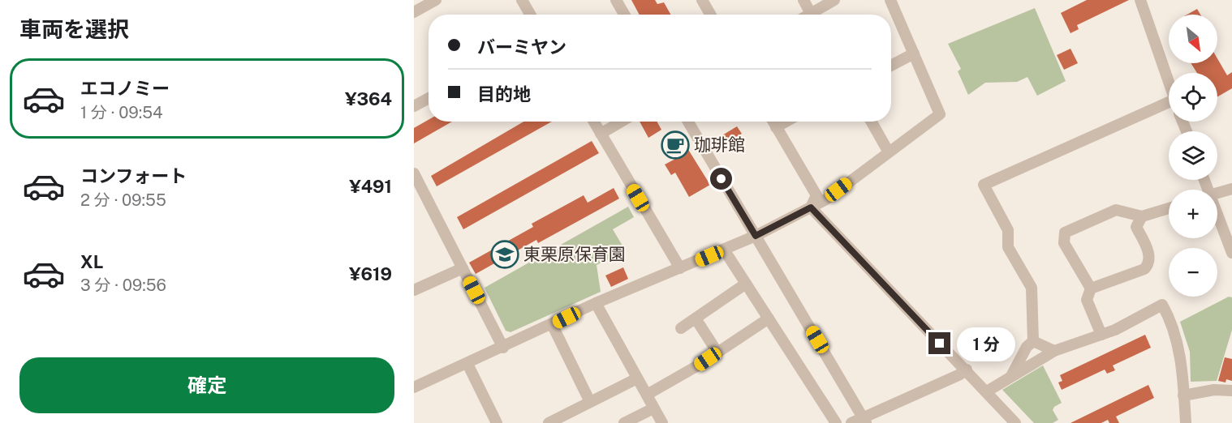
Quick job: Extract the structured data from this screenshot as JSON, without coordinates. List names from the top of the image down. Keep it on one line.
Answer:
{"places":{"cafe":["珈琲館"],"school or university":["東栗原保育園"]},"north":"bottom right","page":{"heading":"車両を選択","map_buttons":["+","−"],"banner":["バーミヤン","目的地"],"list":[{"name":"エコノミー","note":"1 分 · 09:54","value":"¥364"},{"name":"コンフォート","note":"2 分 · 09:55","value":"¥491"},{"name":"XL","note":"3 分 · 09:56","value":"¥619"}],"bubble":"1 分","buttons":"確定"}}
